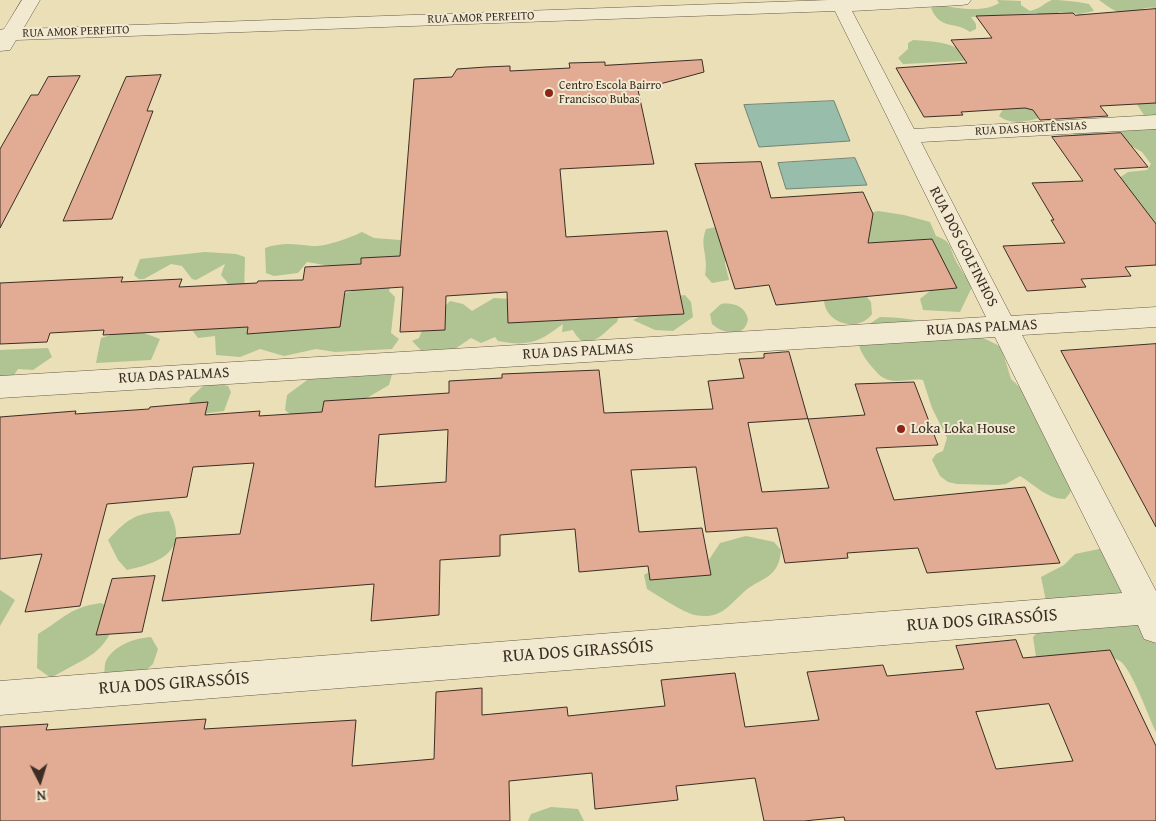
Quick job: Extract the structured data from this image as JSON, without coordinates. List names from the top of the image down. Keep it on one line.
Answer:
{"streets":{"street":["RUA AMOR PERFEITO","RUA DAS HORTÊNSIAS","RUA DOS GOLFINHOS","RUA DAS PALMAS","RUA DOS GIRASSÓIS"]},"crossings":[["RUA AMOR PERFEITO","RUA DOS GOLFINHOS"],["RUA DAS HORTÊNSIAS","RUA DOS GOLFINHOS"],["RUA DOS GOLFINHOS","RUA DAS PALMAS"],["RUA DOS GOLFINHOS","RUA DOS GIRASSÓIS"]],"places":["Centro Escola Bairro Francisco Bubas","Loka Loka House"],"north":"bottom"}
